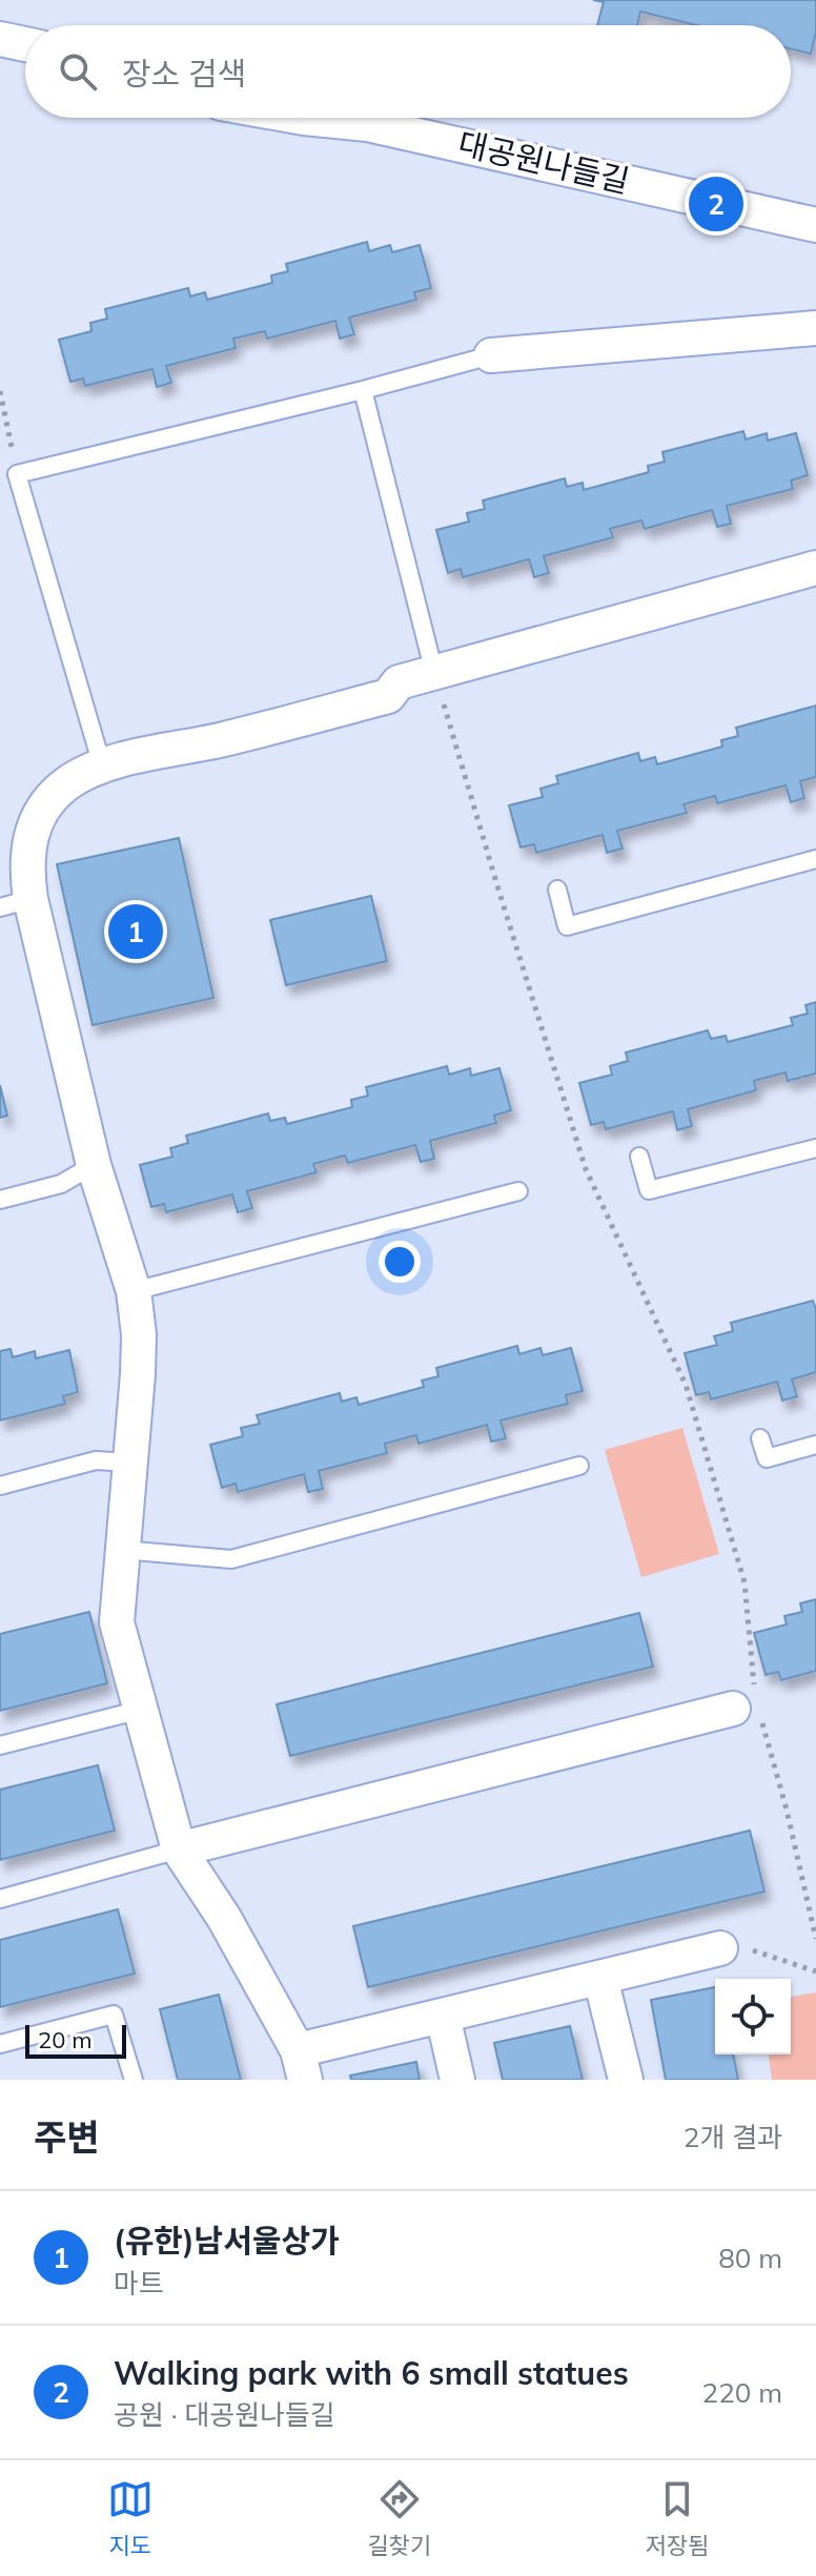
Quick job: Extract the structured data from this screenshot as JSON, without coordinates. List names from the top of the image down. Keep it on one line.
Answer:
{"streets":{"street":["대공원나들길"]},"scale_bar":"20 m","page":{"search":"장소 검색","pins":["2","1"],"scale":"20 m","heading":["주변","2개 결과"],"list":[{"mark":"1","name":"(유한)남서울상가","note":"마트","value":"80 m"},{"mark":"2","name":"Walking park with 6 small statues","note":"공원 · 대공원나들길","value":"220 m"}],"nav":["지도","길찾기","저장됨"]}}
